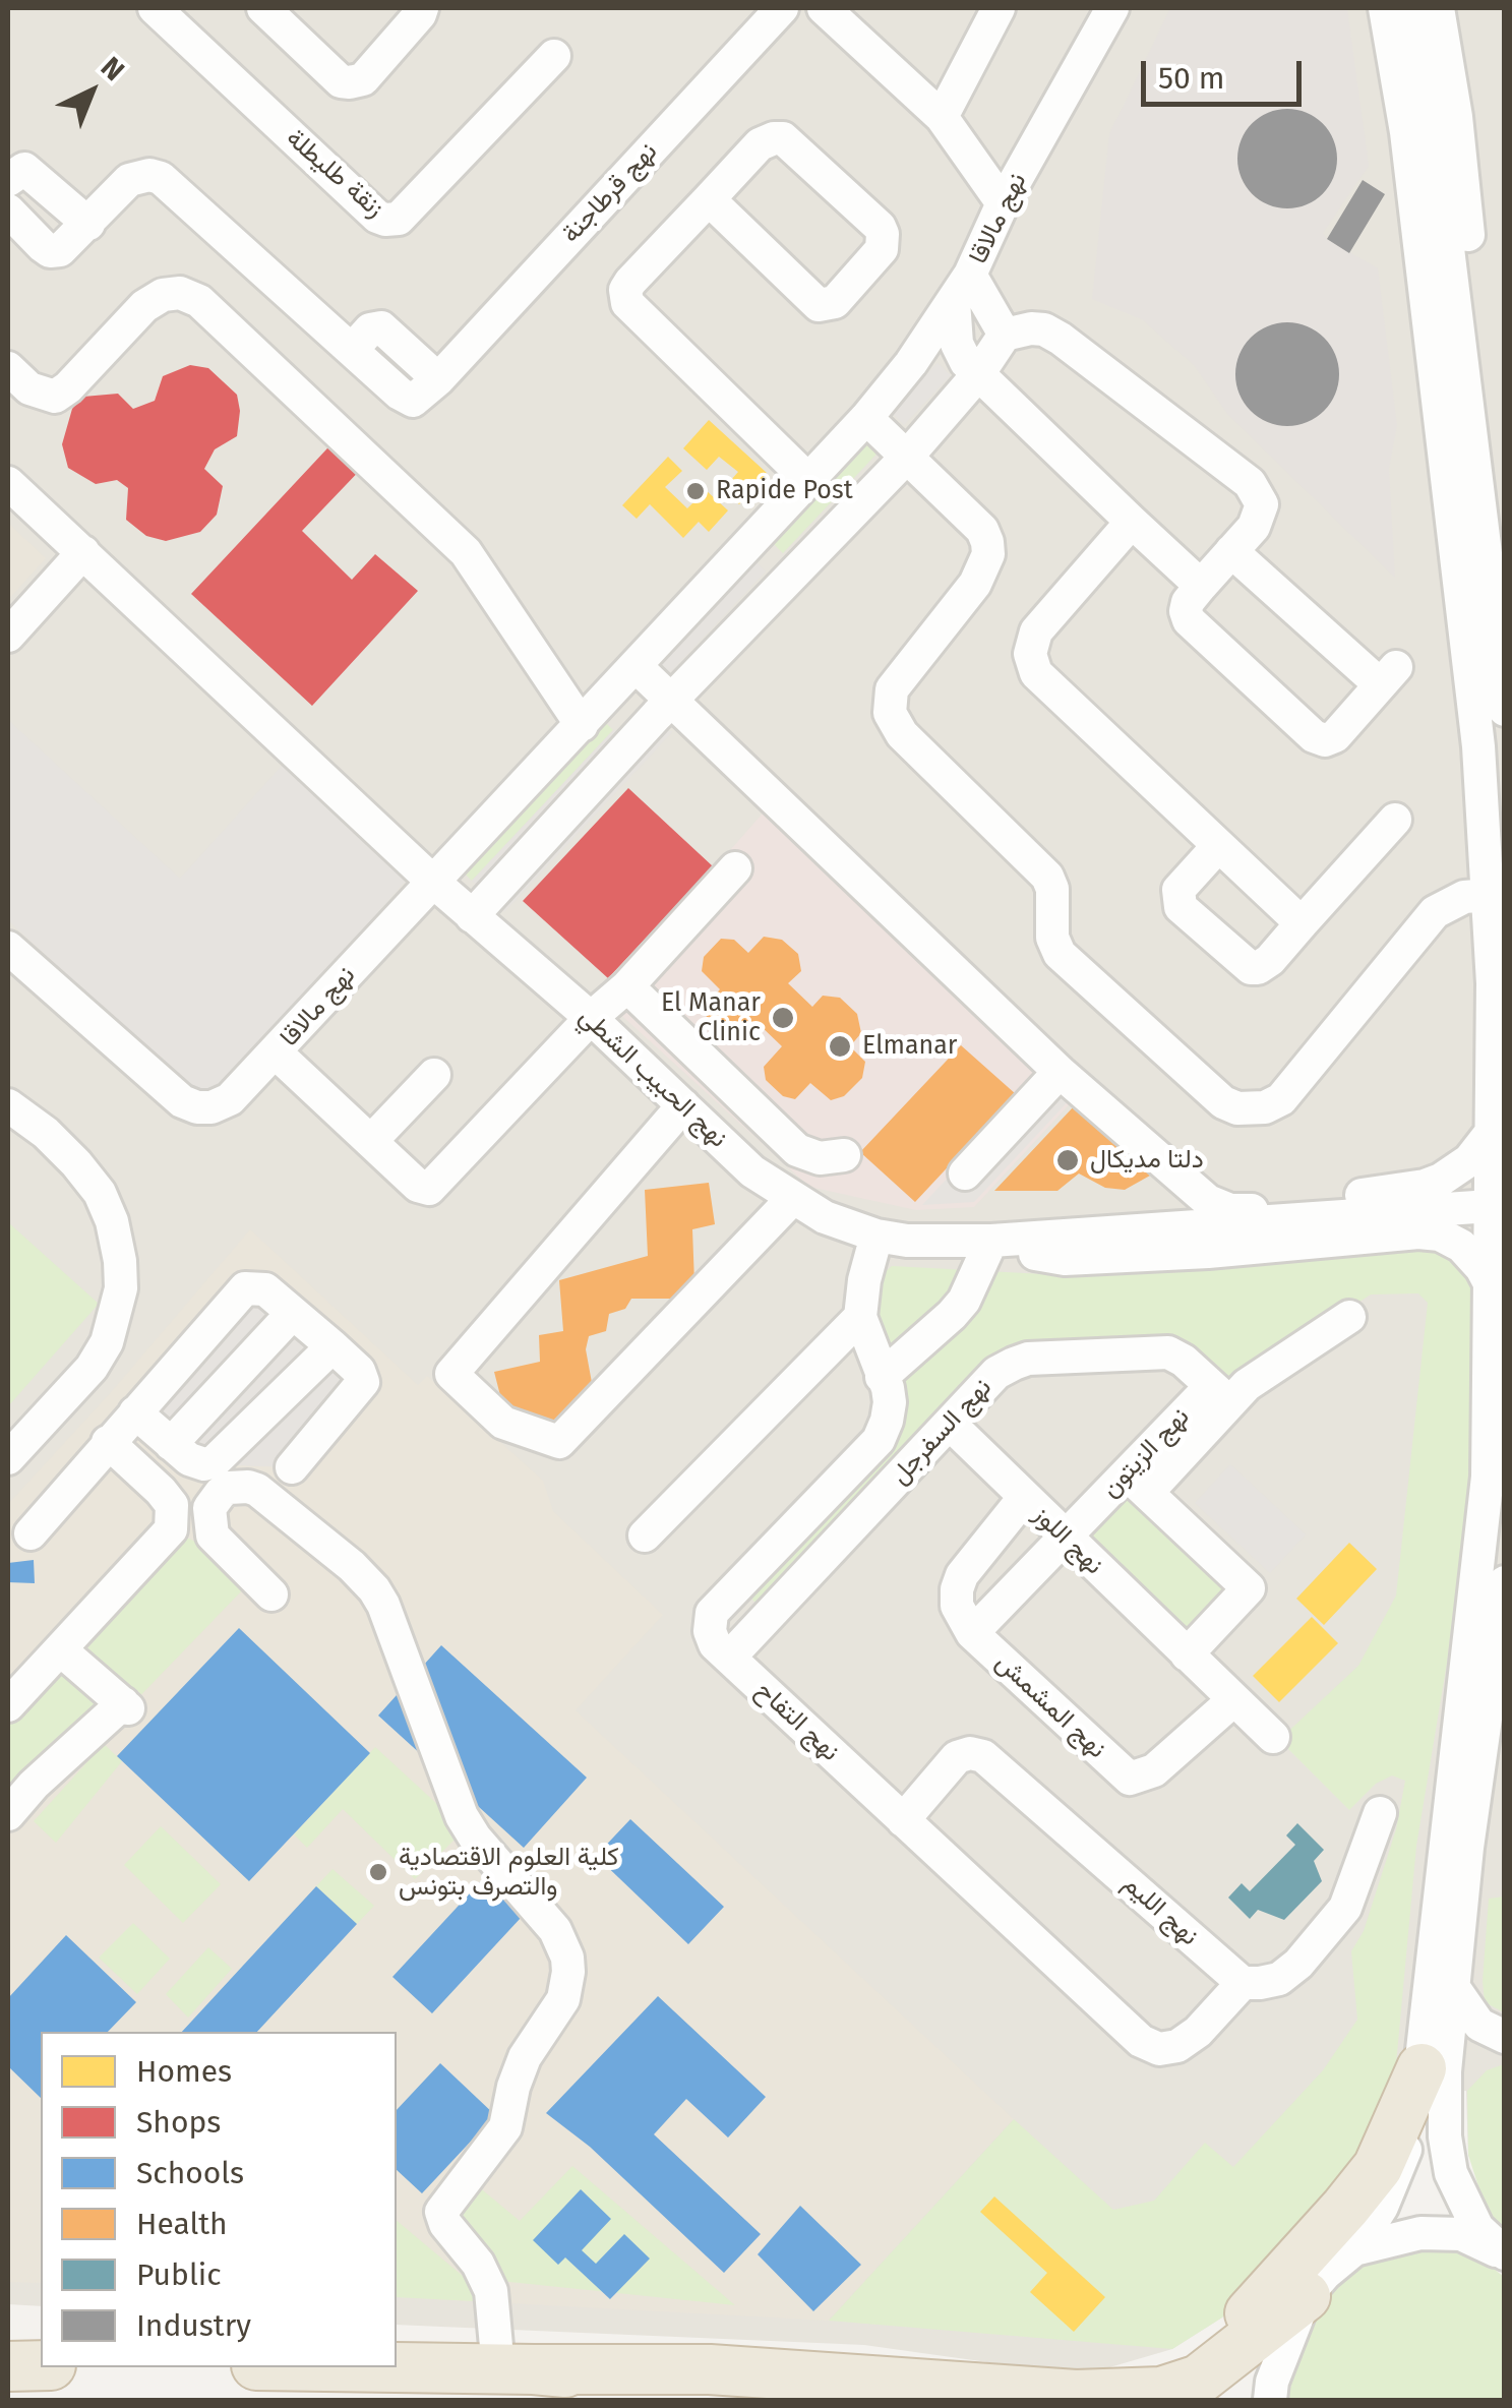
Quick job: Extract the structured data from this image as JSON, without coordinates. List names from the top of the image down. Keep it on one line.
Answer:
{"streets":{"street":["زنقة طليطلة","نهج قرطاجنة","نهج مالاقا","نهج الحبيب الشطي","نهج السفرجل","نهج الزيتون","نهج اللوز","نهج المشمش","نهج التفاح","نهج الليم"]},"crossings":[["نهج مالاقا","نهج الحبيب الشطي"],["نهج الحبيب الشطي","نهج التفاح"],["نهج السفرجل","نهج الزيتون"],["نهج السفرجل","نهج اللوز"],["نهج السفرجل","نهج التفاح"],["نهج الزيتون","نهج اللوز"],["نهج الزيتون","نهج المشمش"],["نهج اللوز","نهج المشمش"],["نهج التفاح","نهج الليم"]],"places":["Rapide Post","El Manar Clinic","Elmanar","دلتا مديكال","كلية العلوم الاقتصادية والتصرف بتونس"],"legend":["Homes","Shops","Schools","Health","Public","Industry"],"scale_bar":"50 m","north":"top right"}
